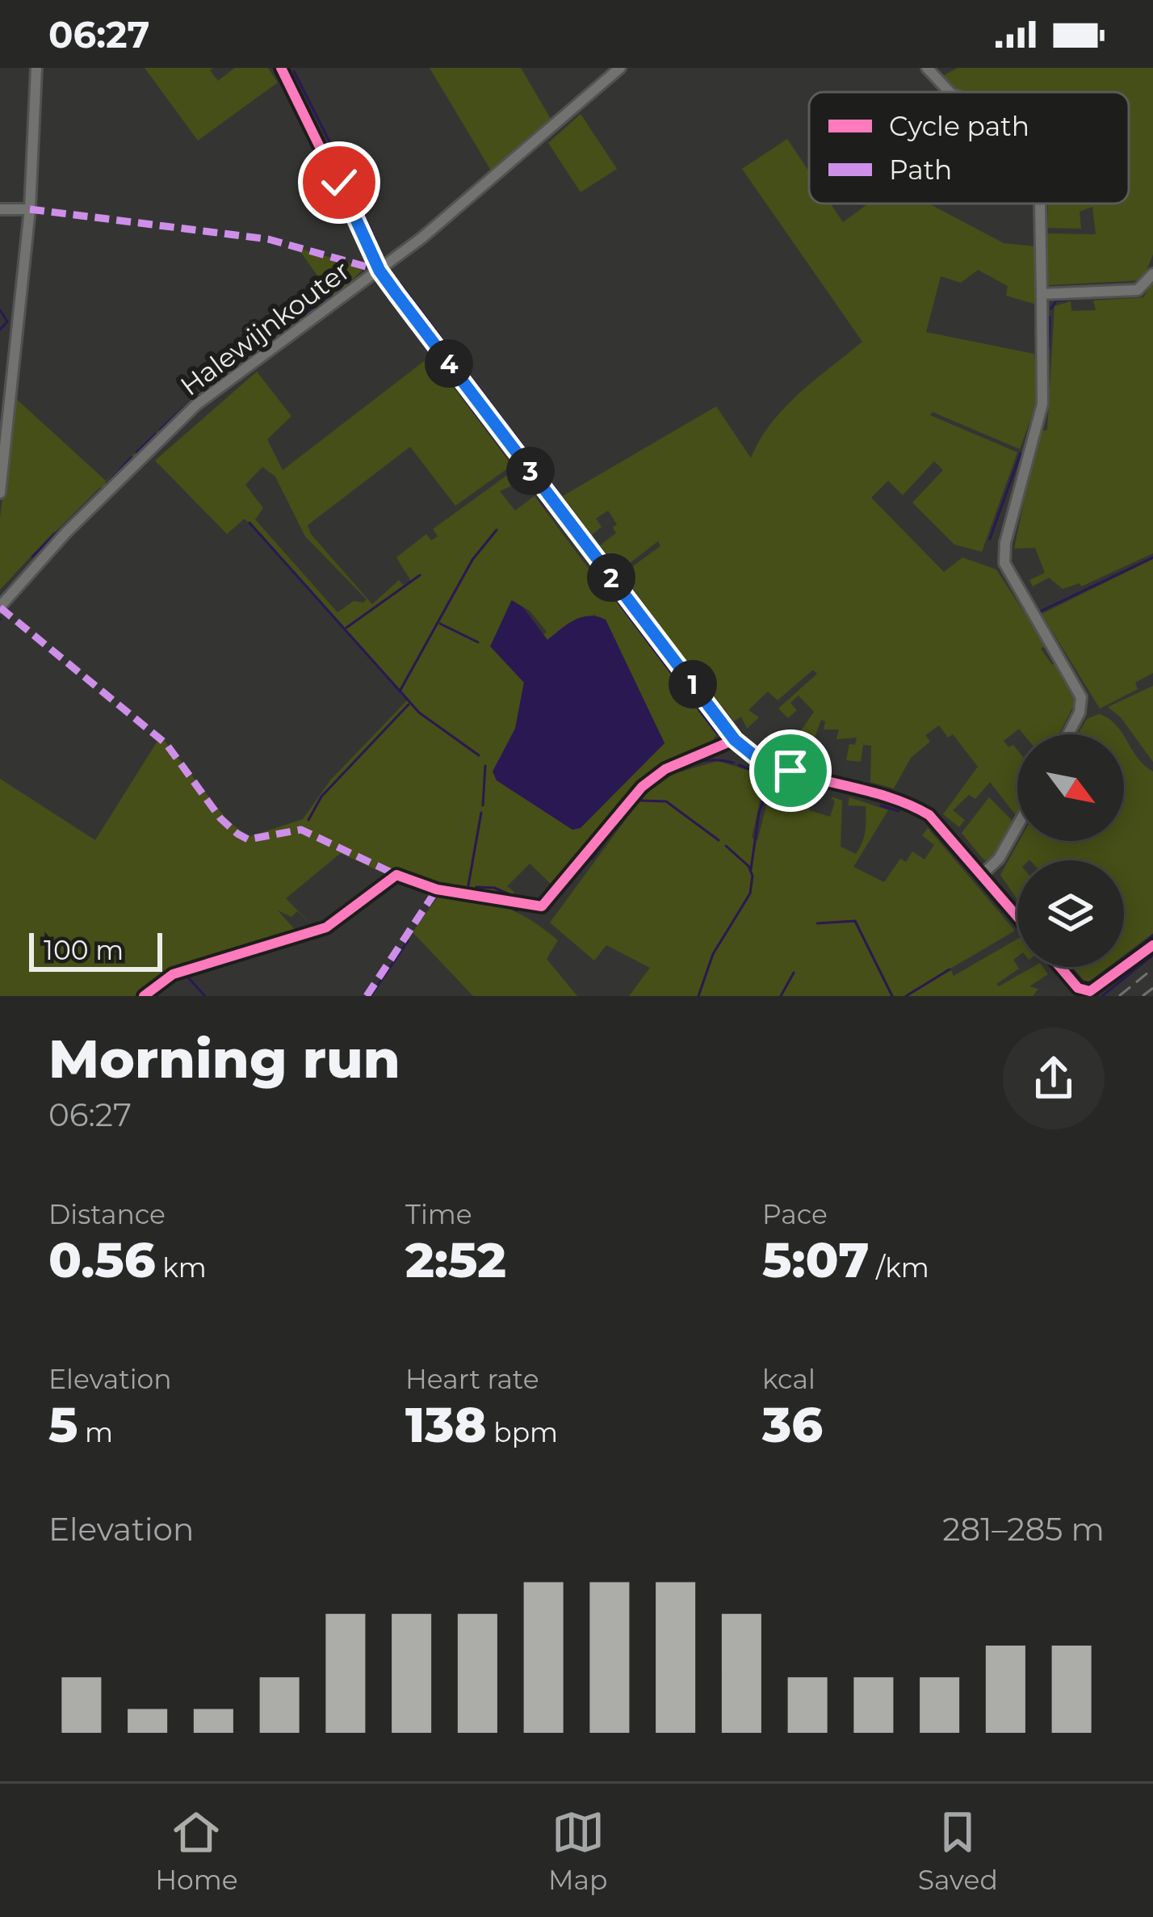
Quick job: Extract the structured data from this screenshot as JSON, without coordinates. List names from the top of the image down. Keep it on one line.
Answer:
{"streets":{"street":["Halewijnkouter"]},"legend":["Cycle path","Path"],"scale_bar":"100 m","north":"bottom right","page":{"status":"06:27","pins":["4","3","2","1"],"scale":"100 m","heading":["Morning run","06:27"],"stats":[["Distance","0.56 km"],["Time","2:52"],["Pace","5:07 /km"],["Elevation","5 m"],["Heart rate","138 bpm"],["kcal","36"]],"chart":["Elevation","281–285 m"],"tabs":["Home","Map","Saved"]}}
